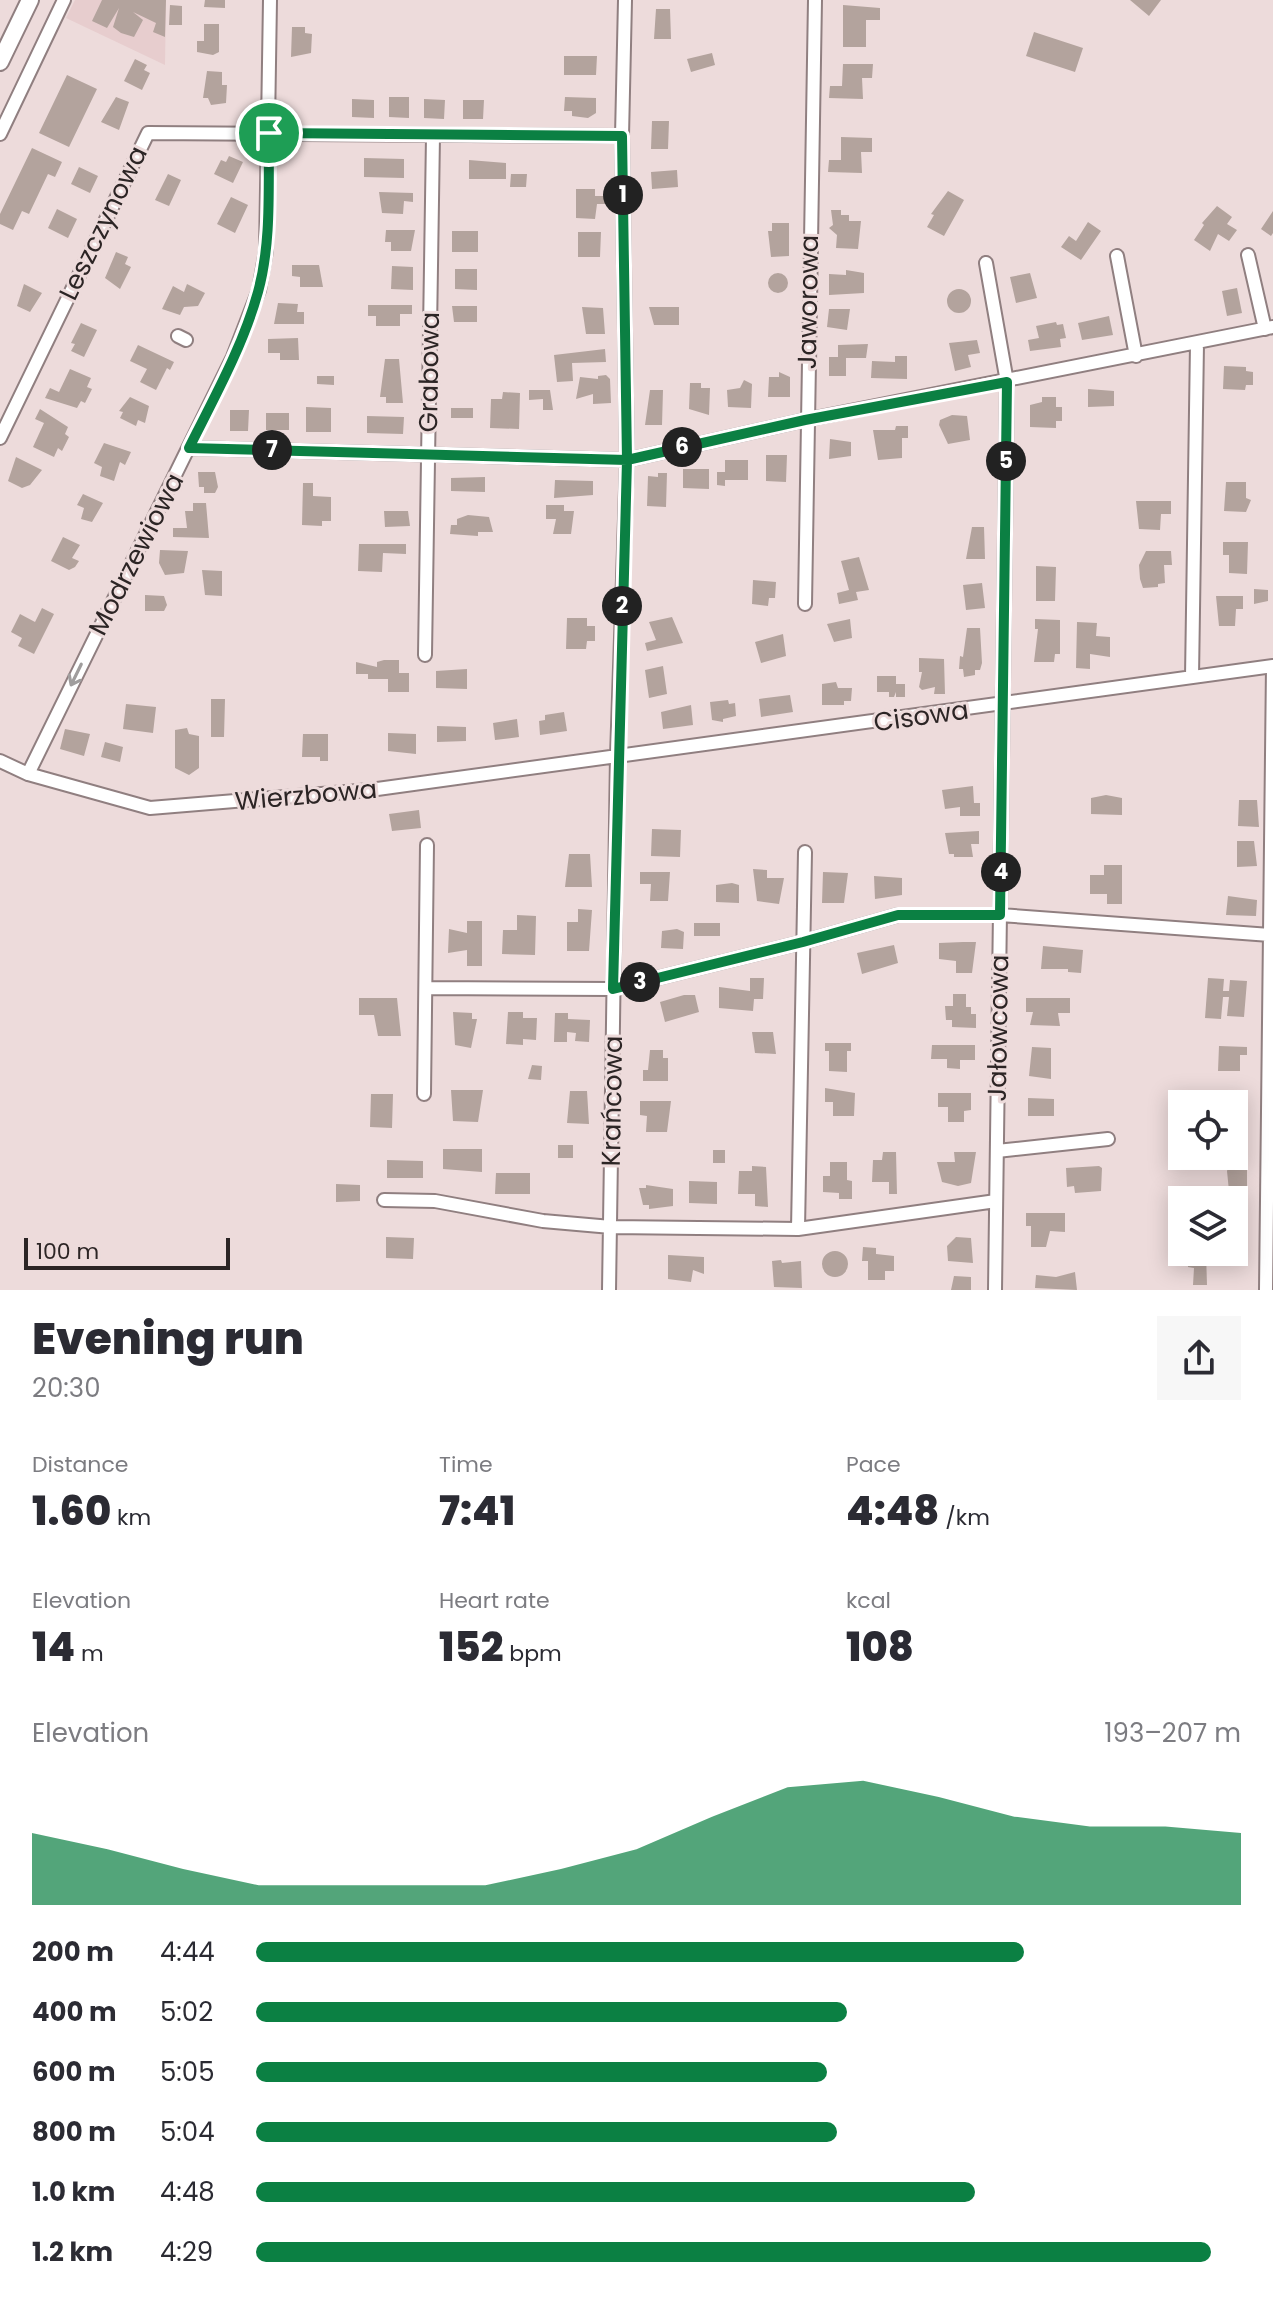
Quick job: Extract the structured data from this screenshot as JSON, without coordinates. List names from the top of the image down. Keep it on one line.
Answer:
{"streets":{"street":["Leszczynowa","Jaworowa","Grabowa","Modrzewiowa","Cisowa","Wierzbowa","Jałowcowa","Krańcowa"]},"crossings":[["Leszczynowa","Grabowa"],["Leszczynowa","Modrzewiowa"],["Leszczynowa","Krańcowa"],["Modrzewiowa","Wierzbowa"],["Cisowa","Wierzbowa"],["Cisowa","Jałowcowa"],["Cisowa","Krańcowa"],["Wierzbowa","Krańcowa"]],"one_way":["Modrzewiowa"],"scale_bar":"100 m","page":{"pins":["1","6","7","5","2","4","3"],"scale":"100 m","heading":["Evening run","20:30"],"stats":[["Distance","1.60 km"],["Time","7:41"],["Pace","4:48 /km"],["Elevation","14 m"],["Heart rate","152 bpm"],["kcal","108"]],"chart":["Elevation","193–207 m"],"list":[{"name":"200 m","note":"4:44"},{"name":"400 m","note":"5:02"},{"name":"600 m","note":"5:05"},{"name":"800 m","note":"5:04"},{"name":"1.0 km","note":"4:48"},{"name":"1.2 km","note":"4:29"}]}}
